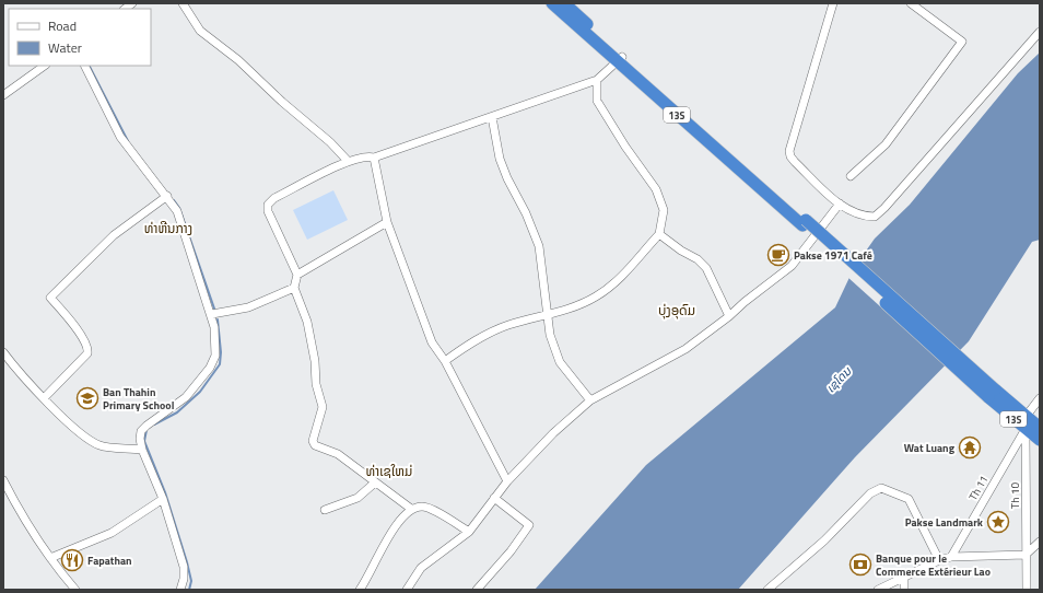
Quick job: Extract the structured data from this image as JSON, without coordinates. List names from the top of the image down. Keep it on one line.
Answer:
{"streets":{"highway":["13S"],"street":["Th 11","Th 10"]},"crossings":[["13S","Th 11"],["13S","Th 10"],["Th 11","Th 10"]],"districts":["ທ່າຫີນກາງ","ບຸ່ງອຸດົມ","ທ່າເຊໃຫມ່"],"water":["ເຊໂດນ"],"places":{"cafe":["Pakse 1971 Café"],"school or university":["Ban Thahin Primary School"],"temple":["Wat Luang"],"place":["Pakse Landmark"],"restaurant":["Fapathan"],"bank":["Banque pour le Commerce Extérieur Lao"]},"legend":["Road","Water"]}
